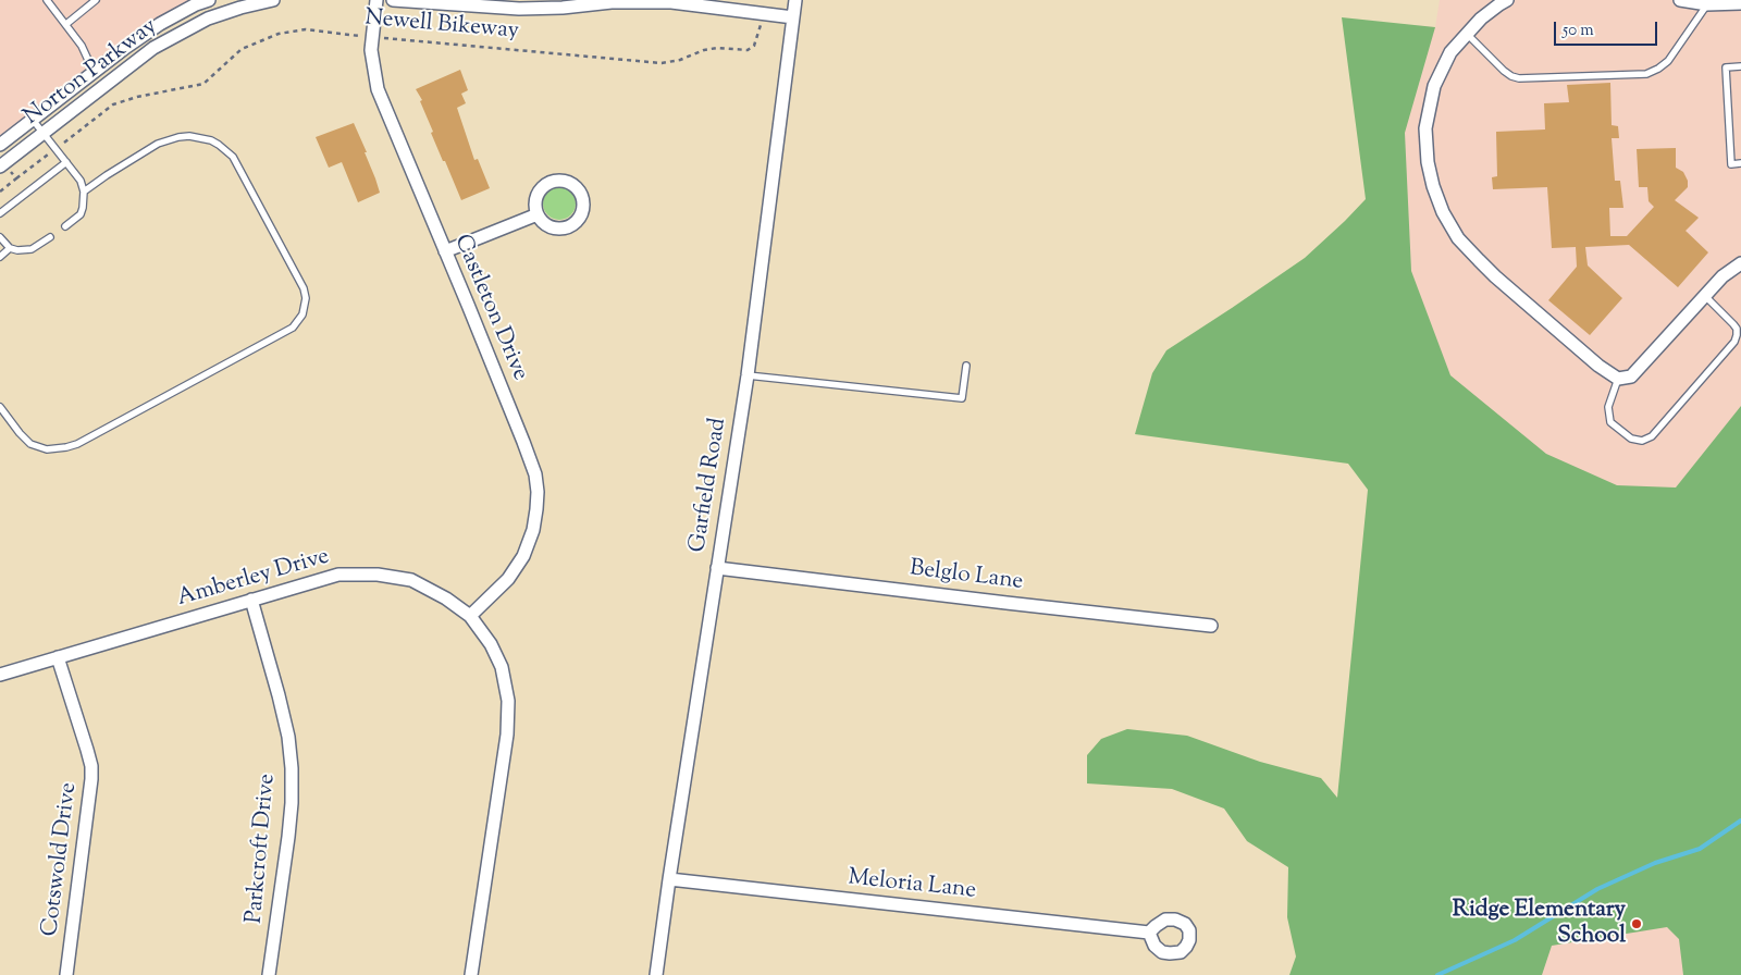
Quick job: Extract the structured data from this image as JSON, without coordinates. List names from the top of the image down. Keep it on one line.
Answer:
{"streets":{"street":["Norton Parkway","Castleton Drive","Garfield Road","Belglo Lane","Amberley Drive","Parkcroft Drive","Cotswold Drive","Meloria Lane"],"path":["Newell Bikeway"]},"crossings":[["Newell Bikeway","Castleton Drive"],["Castleton Drive","Amberley Drive"],["Garfield Road","Belglo Lane"],["Garfield Road","Meloria Lane"],["Amberley Drive","Parkcroft Drive"],["Amberley Drive","Cotswold Drive"]],"places":["Ridge Elementary School"],"scale_bar":"50 m"}
